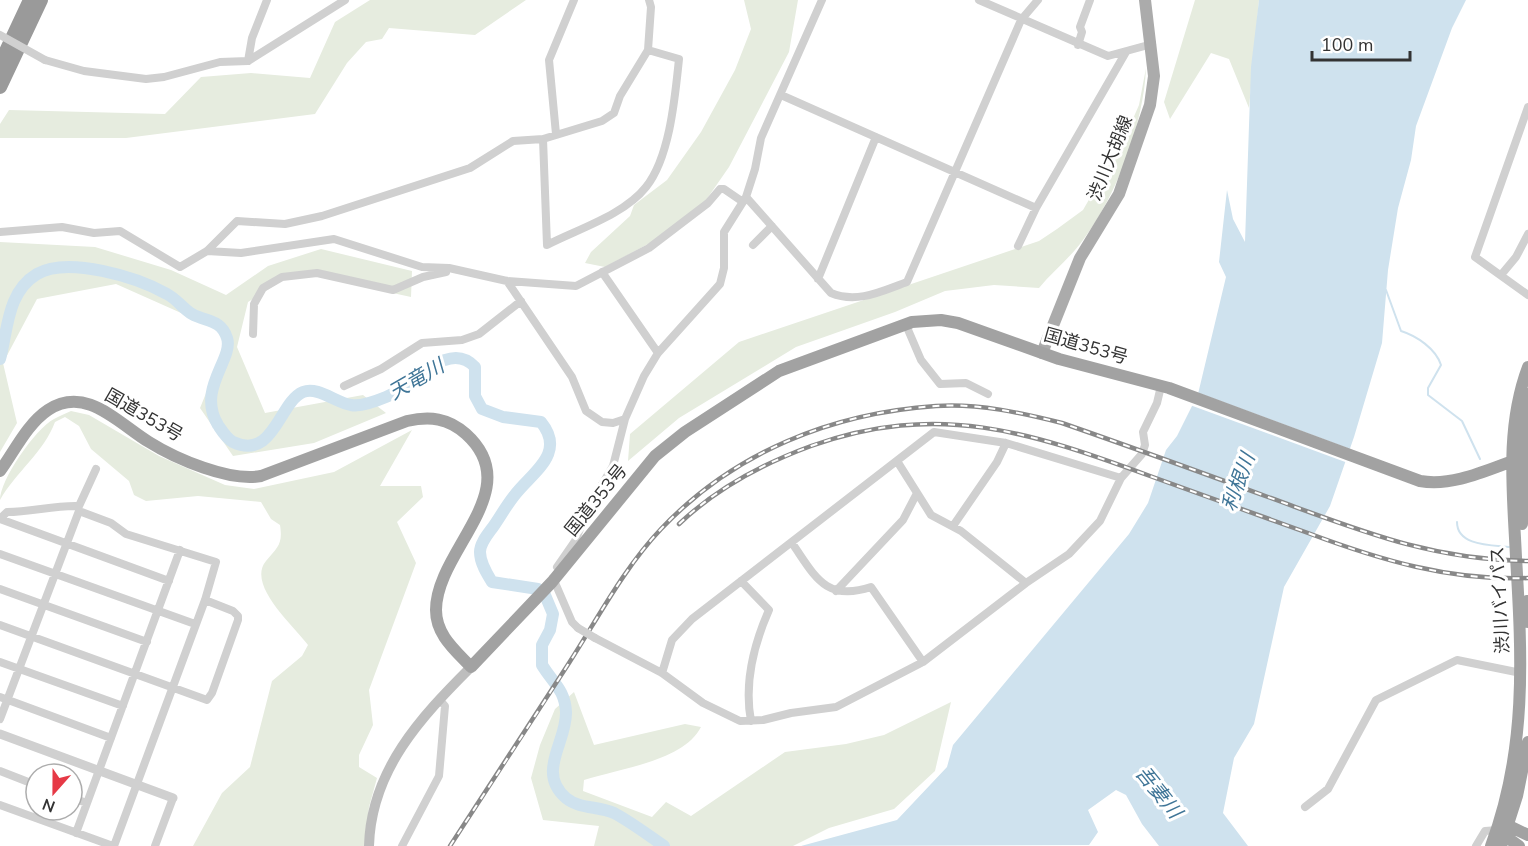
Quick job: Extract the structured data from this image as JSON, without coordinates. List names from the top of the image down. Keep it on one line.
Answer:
{"streets":{"highway":["国道353号","渋川バイパス"],"main road":["渋川大胡線"]},"crossings":[["渋川大胡線","国道353号"],["国道353号","渋川バイパス"]],"water":["天竜川","利根川","吾妻川"],"scale_bar":"100 m","north":"bottom"}
